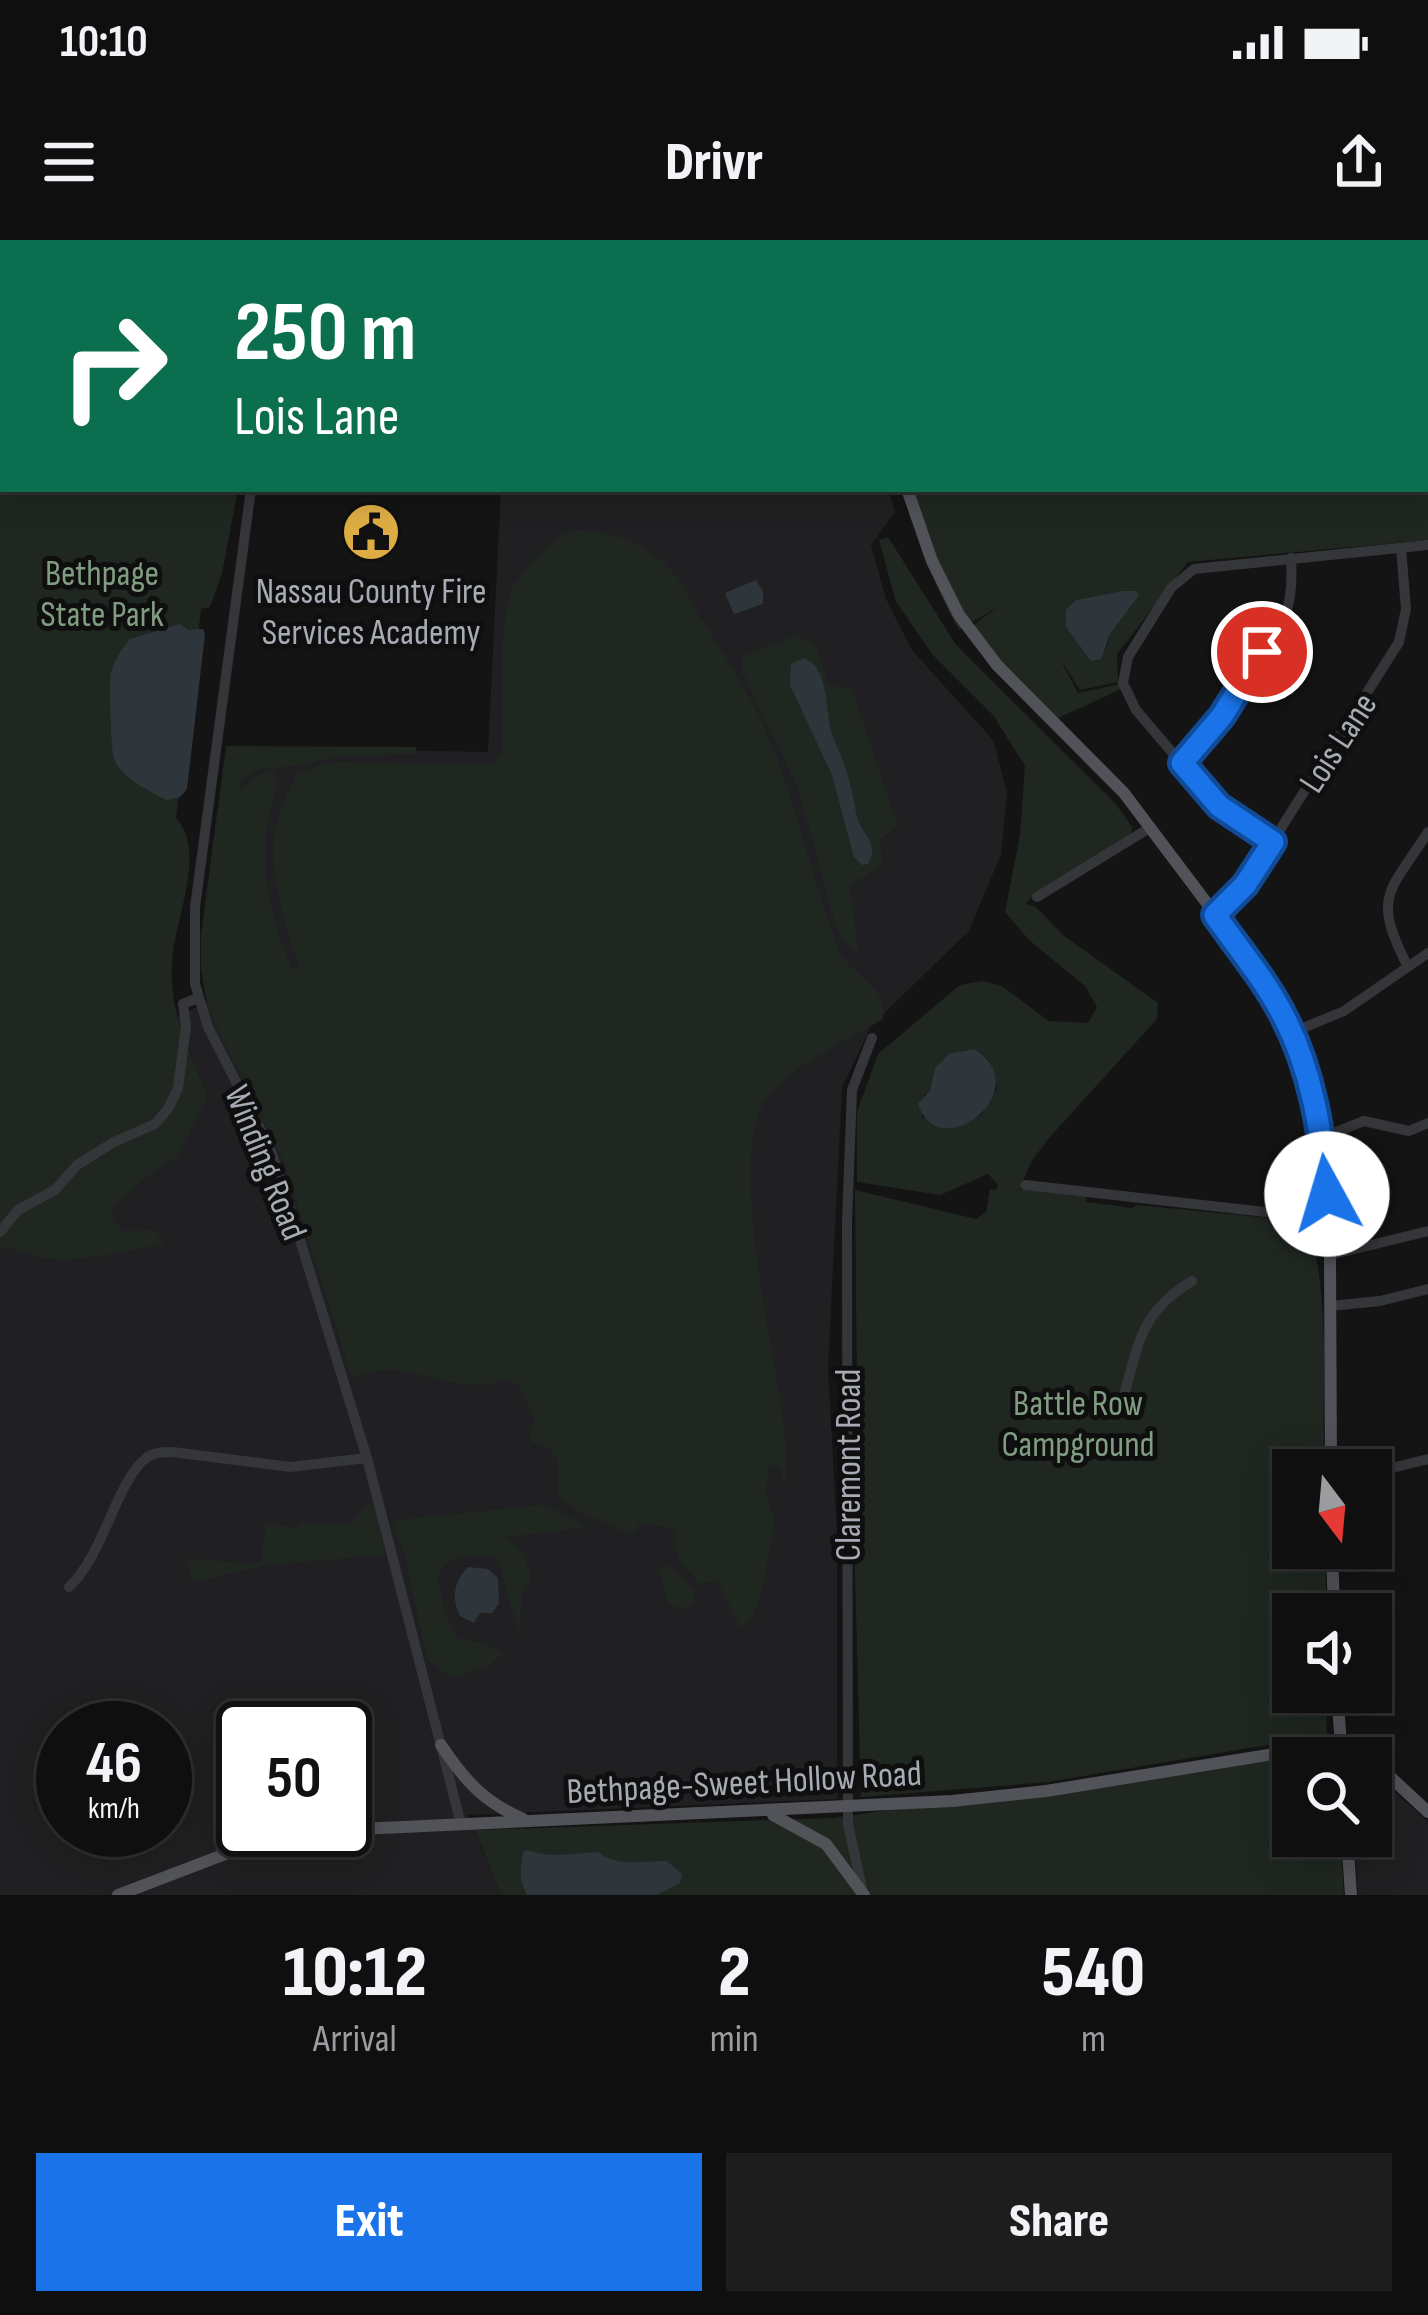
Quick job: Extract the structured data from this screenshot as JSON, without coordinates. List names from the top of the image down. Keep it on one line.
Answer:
{"streets":{"main road":["Bethpage-Sweet Hollow Road"],"street":["Lois Lane","Winding Road","Claremont Road"]},"crossings":[["Winding Road","Bethpage-Sweet Hollow Road"],["Claremont Road","Bethpage-Sweet Hollow Road"]],"parks":["Bethpage State Park","Battle Row Campground"],"places":{"public building":["Nassau County Fire Services Academy"]},"north":"bottom","page":{"status":"10:10","header":"Drivr","turn":["250 m","Lois Lane"],"speed":"46 km/h","limit":"50","eta":["10:12","Arrival","2","min","540","m"],"buttons":["Exit","Share"]}}
